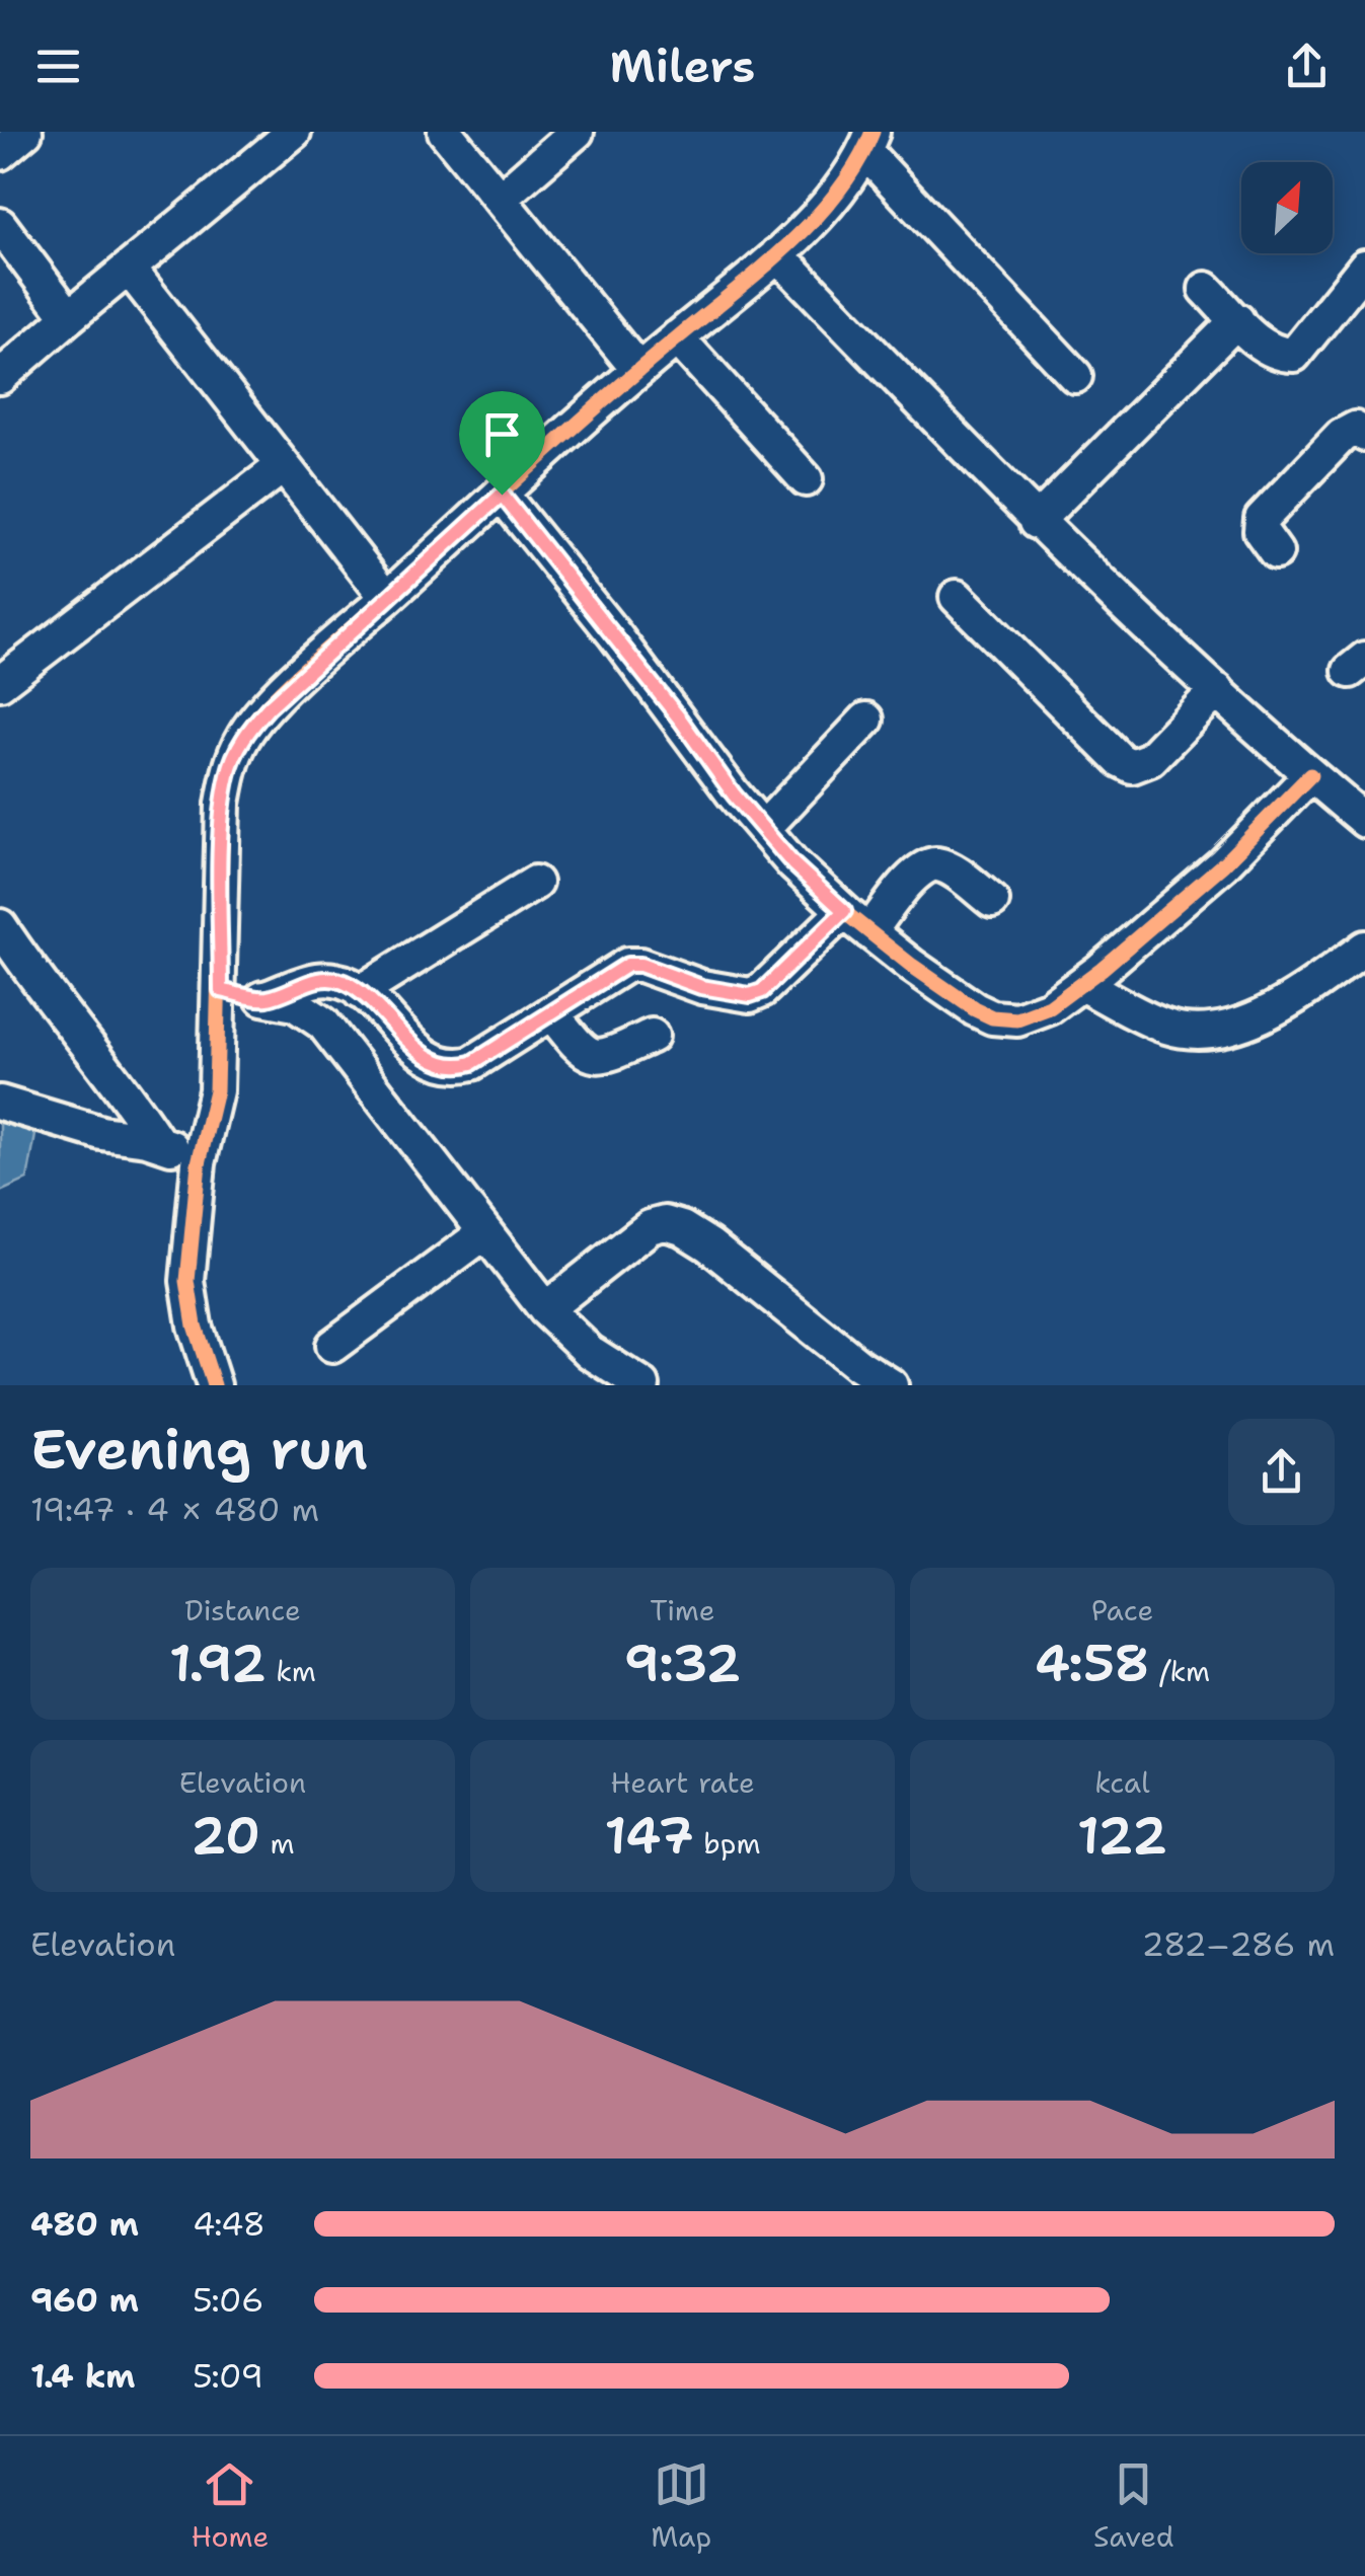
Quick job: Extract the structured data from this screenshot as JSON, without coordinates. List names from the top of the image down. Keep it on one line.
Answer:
{"north":"top right","page":{"header":"Milers","heading":["Evening run","19:47 · 4 × 480 m"],"stats":[["Distance","1.92 km"],["Time","9:32"],["Pace","4:58 /km"],["Elevation","20 m"],["Heart rate","147 bpm"],["kcal","122"]],"chart":["Elevation","282–286 m"],"list":[{"name":"480 m","note":"4:48"},{"name":"960 m","note":"5:06"},{"name":"1.4 km","note":"5:09"}],"tabs":["Home","Map","Saved"]}}
